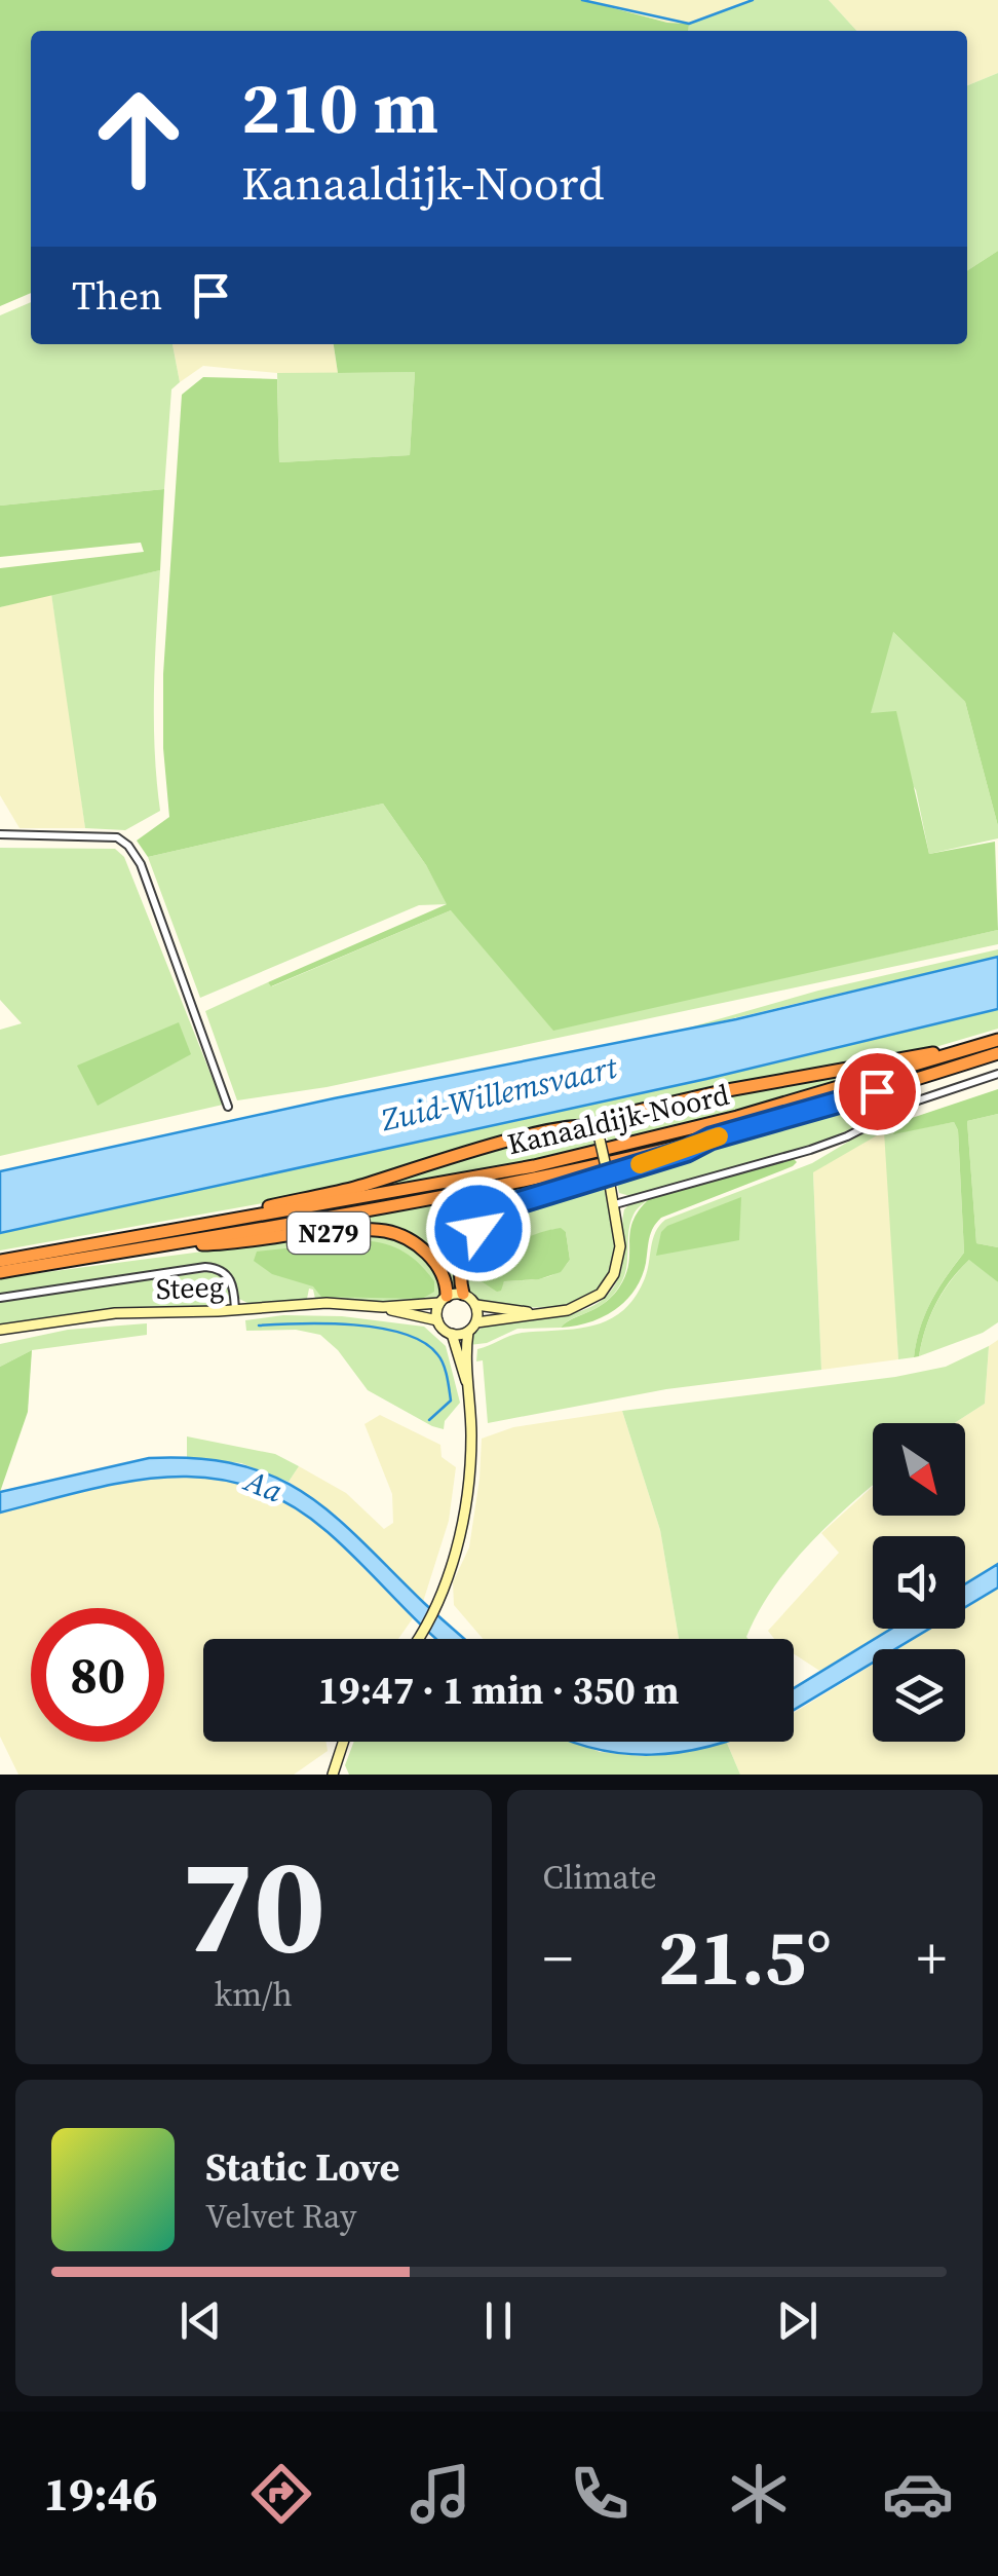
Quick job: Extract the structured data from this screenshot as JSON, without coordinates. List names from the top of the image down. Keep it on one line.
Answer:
{"streets":{"highway":["Kanaaldijk-Noord","N279"],"main road":["Steeg"]},"crossings":[["Kanaaldijk-Noord","N279"],["N279","Steeg"]],"water":["Zuid-Willemsvaart","Aa"],"north":"bottom right","page":{"turn":["210 m","Kanaaldijk-Noord"],"then":"Then","limit":"80","trip":"19:47 · 1 min · 350 m","tile":[["70","km/h"],"Climate"],"heat":["−","21.5°","+"],"song":["Static Love","Velvet Ray"],"tabs":"19:46"}}
